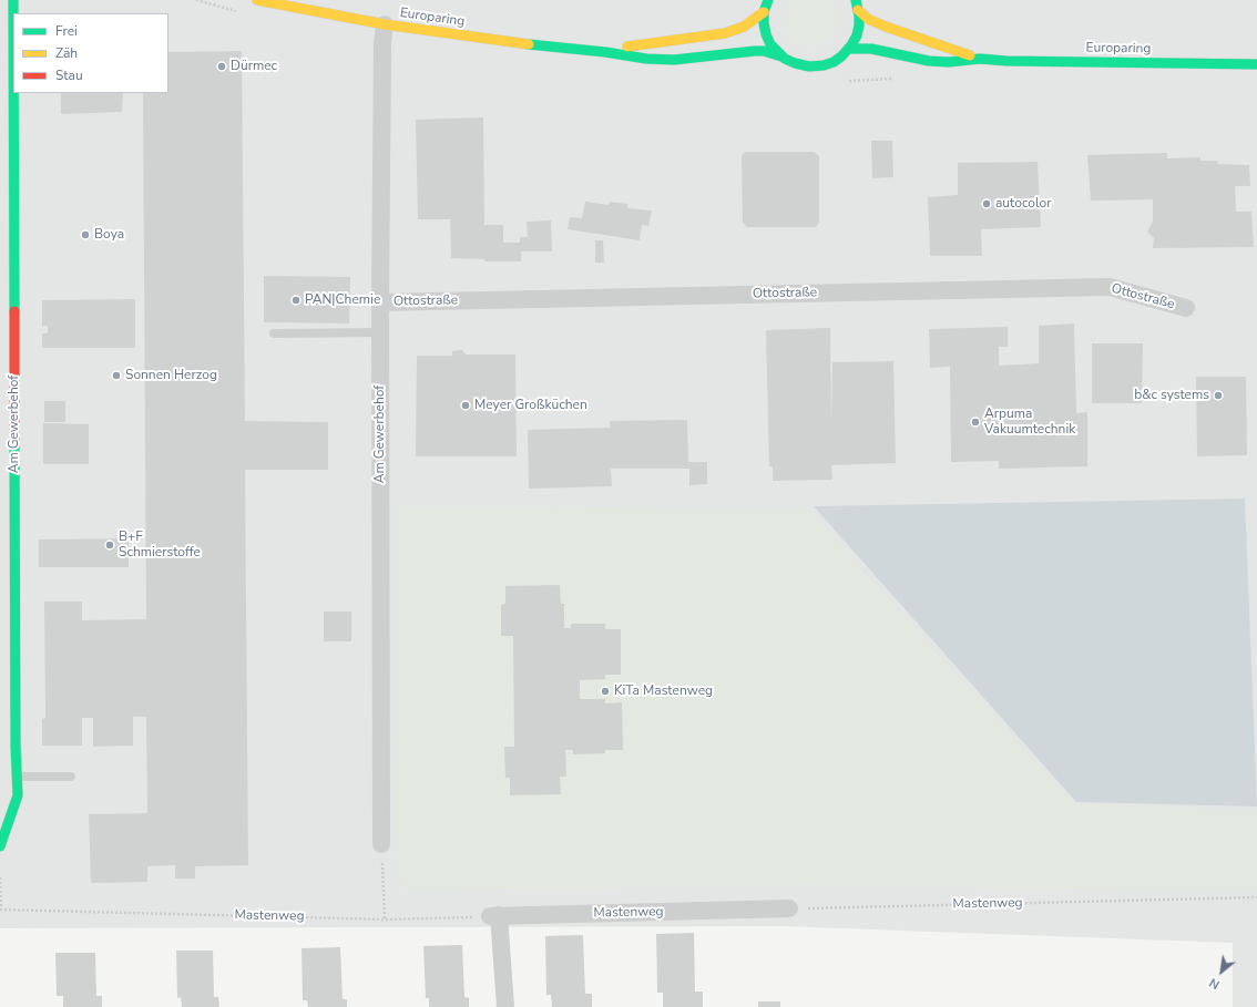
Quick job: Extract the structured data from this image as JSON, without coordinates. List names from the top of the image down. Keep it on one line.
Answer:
{"streets":{"street":["Europaring","Ottostraße","Am Gewerbehof","Mastenweg"]},"crossings":[["Europaring","Am Gewerbehof"],["Ottostraße","Am Gewerbehof"]],"places":["Dürmec","autocolor","Boya","PAN|Chemie","Sonnen Herzog","b&c systems","Meyer Großküchen","Arpuma Vakuumtechnik","B+F Schmierstoffe","KiTa Mastenweg"],"legend":["Frei","Zäh","Stau"],"north":"bottom left"}
